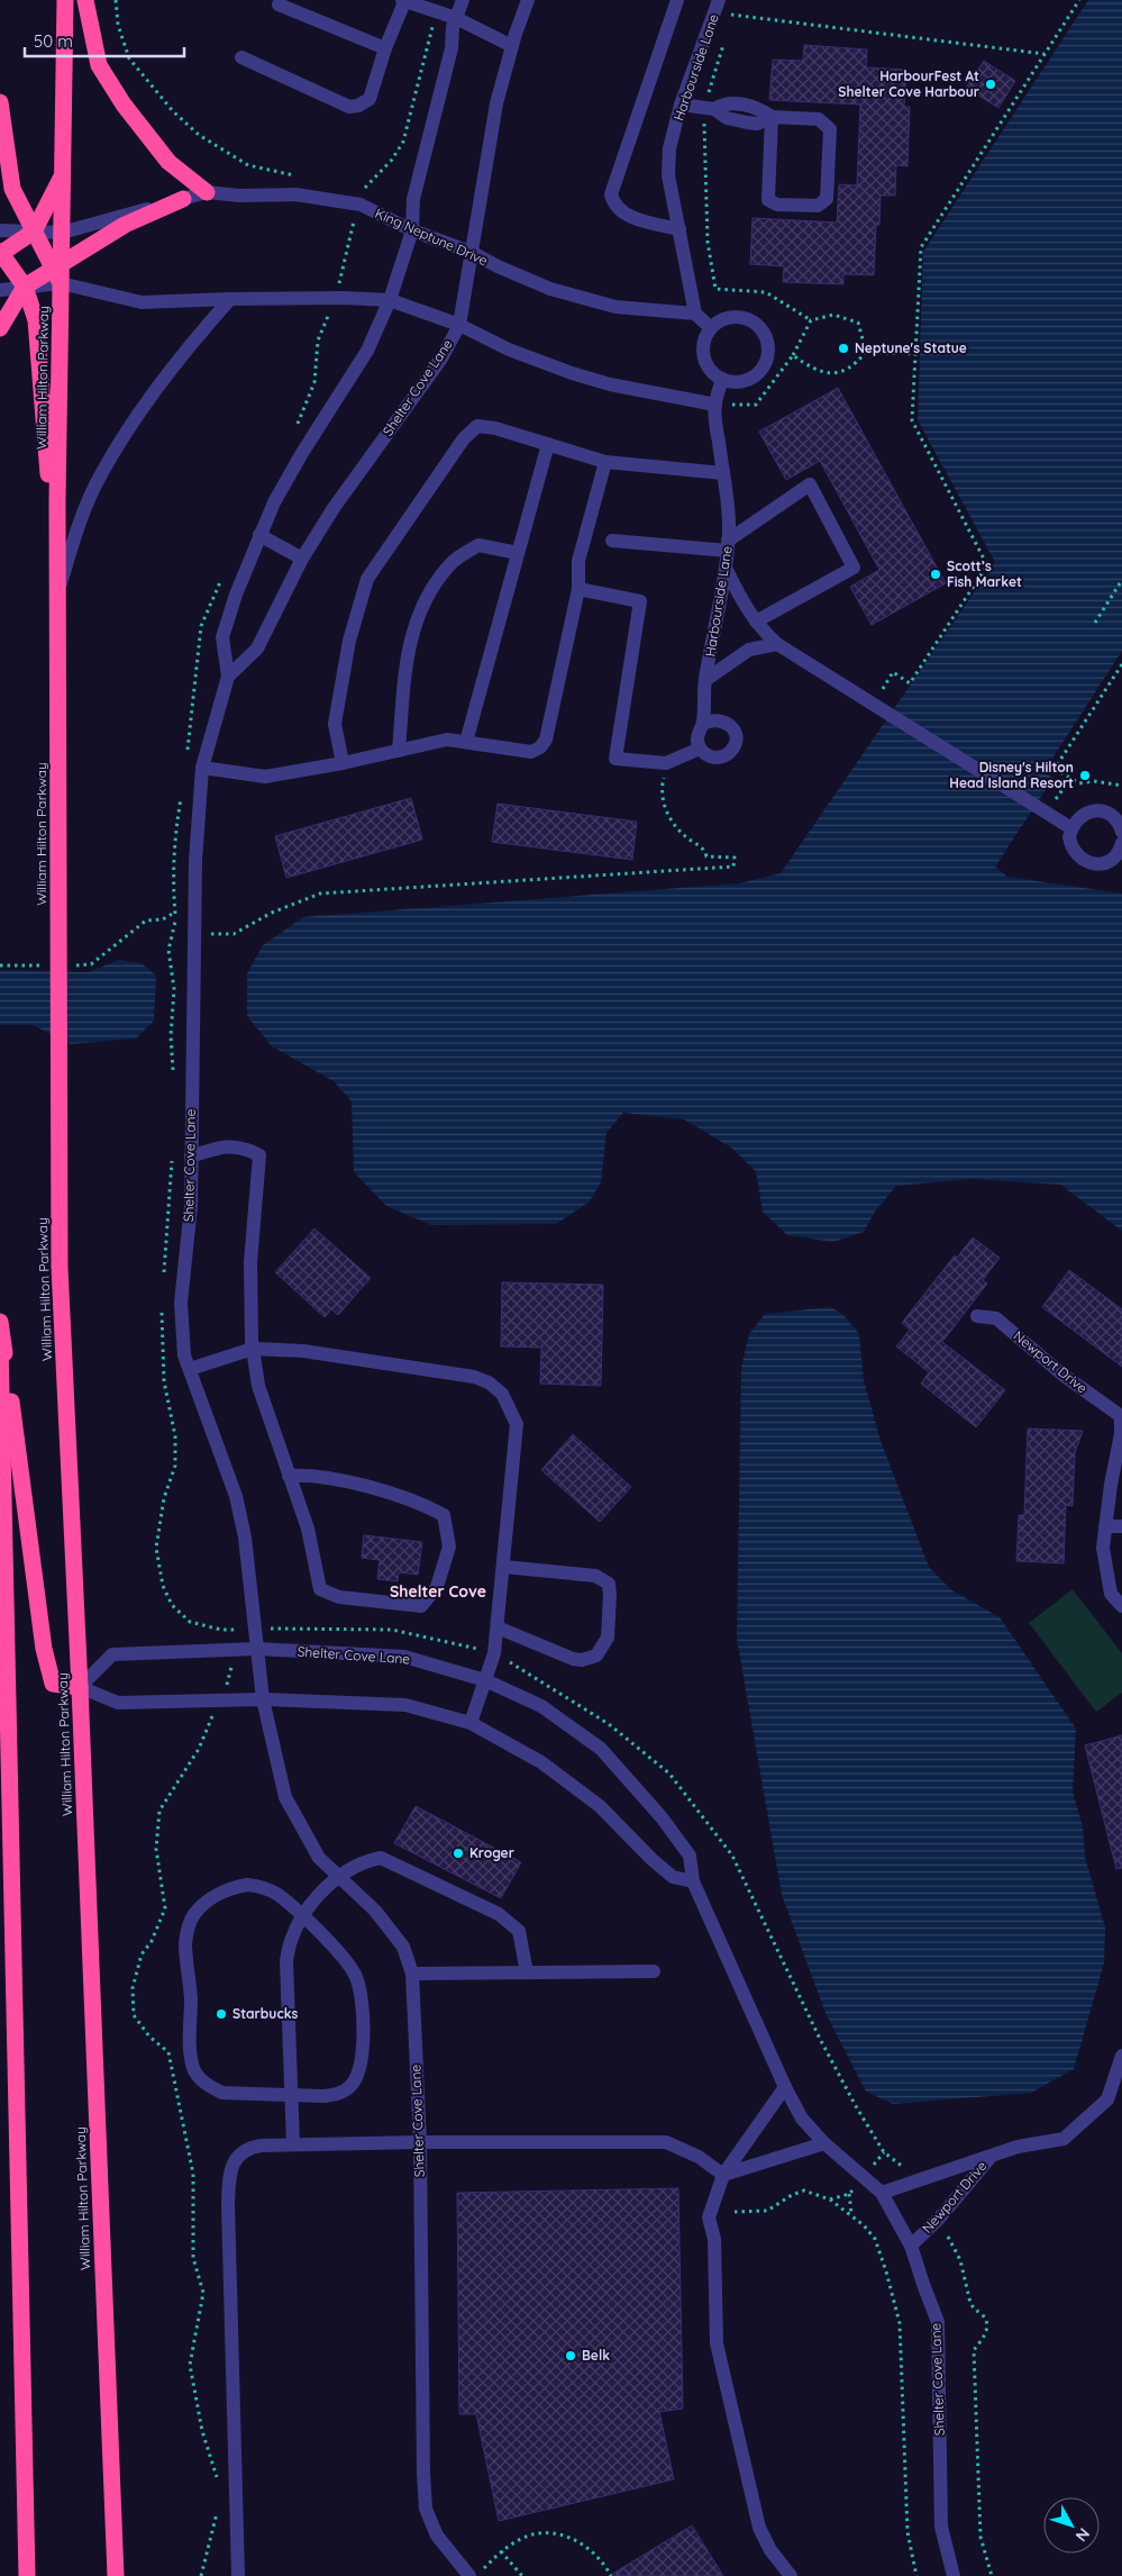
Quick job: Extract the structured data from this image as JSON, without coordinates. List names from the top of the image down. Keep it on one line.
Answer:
{"streets":{"highway":["William Hilton Parkway"],"street":["Harbourside Lane","King Neptune Drive","Shelter Cove Lane","Newport Drive"]},"crossings":[["Harbourside Lane","King Neptune Drive"],["King Neptune Drive","William Hilton Parkway"],["King Neptune Drive","Shelter Cove Lane"],["William Hilton Parkway","Shelter Cove Lane"],["Shelter Cove Lane","Newport Drive"]],"districts":["Shelter Cove"],"places":["HarbourFest At Shelter Cove Harbour","Neptune's Statue","Scott’s Fish Market","Disney's Hilton Head Island Resort","Kroger","Starbucks","Belk"],"scale_bar":"50 m","north":"bottom right"}
